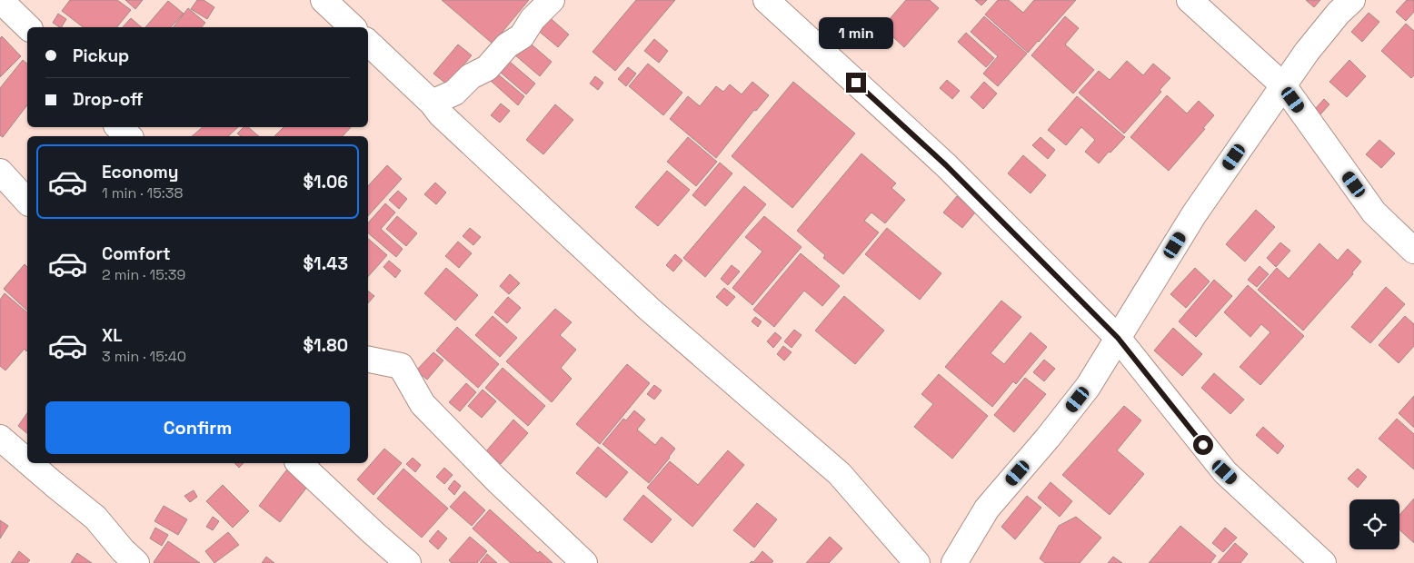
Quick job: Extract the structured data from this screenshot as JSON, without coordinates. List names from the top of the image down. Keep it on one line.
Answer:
{"page":{"bubble":"1 min","banner":["Pickup","Drop-off"],"list":[{"name":"Economy","note":"1 min · 15:38","value":"$1.06"},{"name":"Comfort","note":"2 min · 15:39","value":"$1.43"},{"name":"XL","note":"3 min · 15:40","value":"$1.80"}],"buttons":"Confirm"}}
